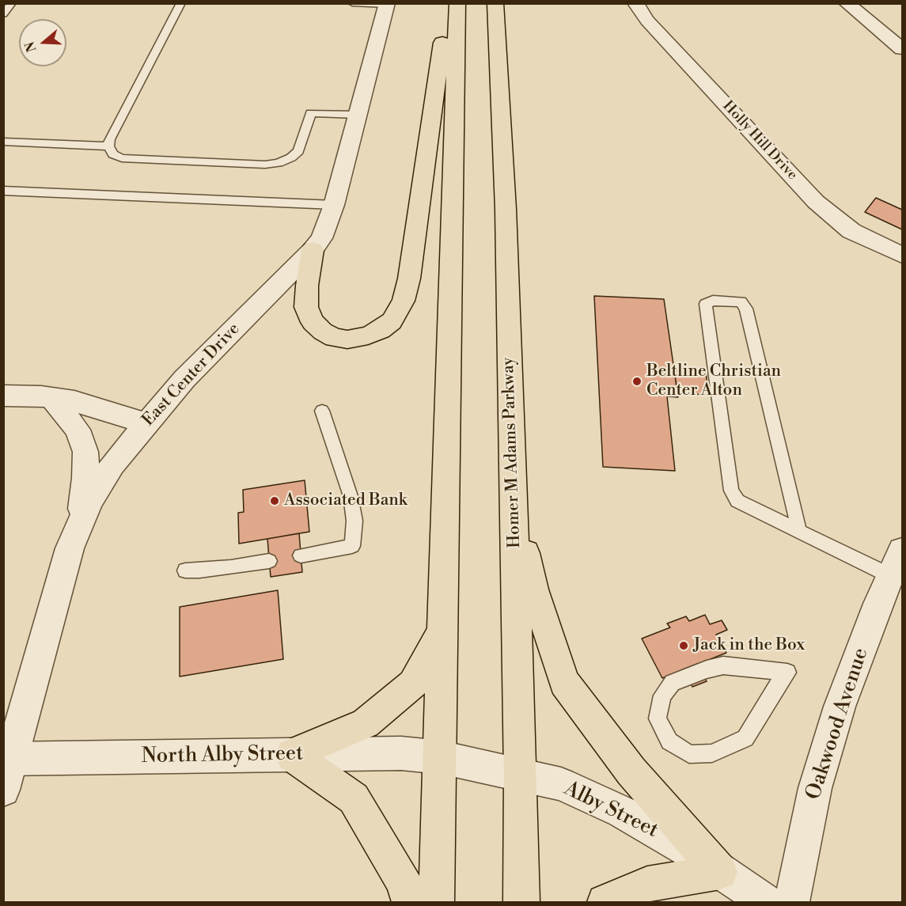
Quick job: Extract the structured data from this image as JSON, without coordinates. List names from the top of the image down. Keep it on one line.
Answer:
{"streets":{"main road":["Homer M Adams Parkway"],"street":["Holly Hill Drive","East Center Drive","Oakwood Avenue","North Alby Street","Alby Street"]},"crossings":[["East Center Drive","North Alby Street"],["Homer M Adams Parkway","Alby Street"],["North Alby Street","Alby Street"]],"places":["Beltline Christian Center Alton","Associated Bank","Jack in the Box"],"north":"left"}
